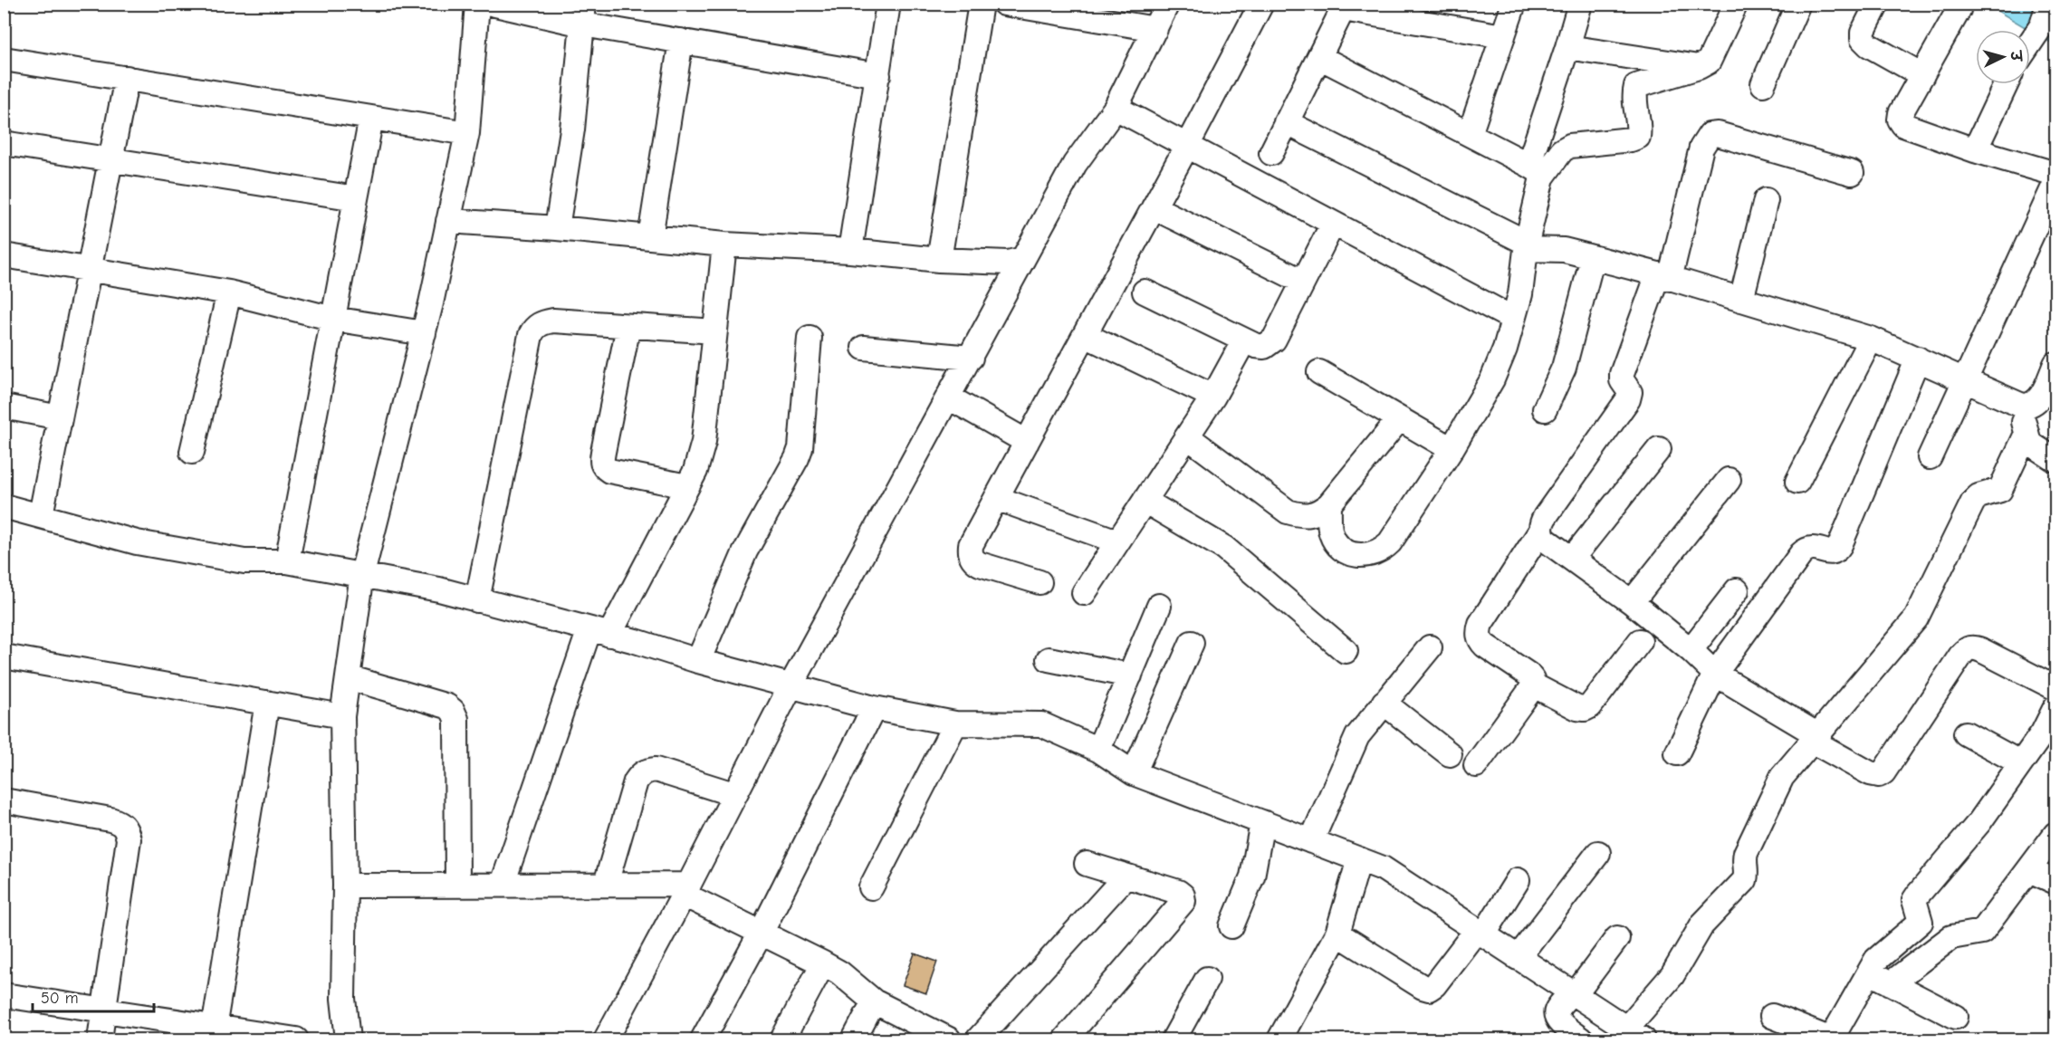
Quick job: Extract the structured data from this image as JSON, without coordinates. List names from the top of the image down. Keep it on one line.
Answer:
{"scale_bar":"50 m","north":"right"}
